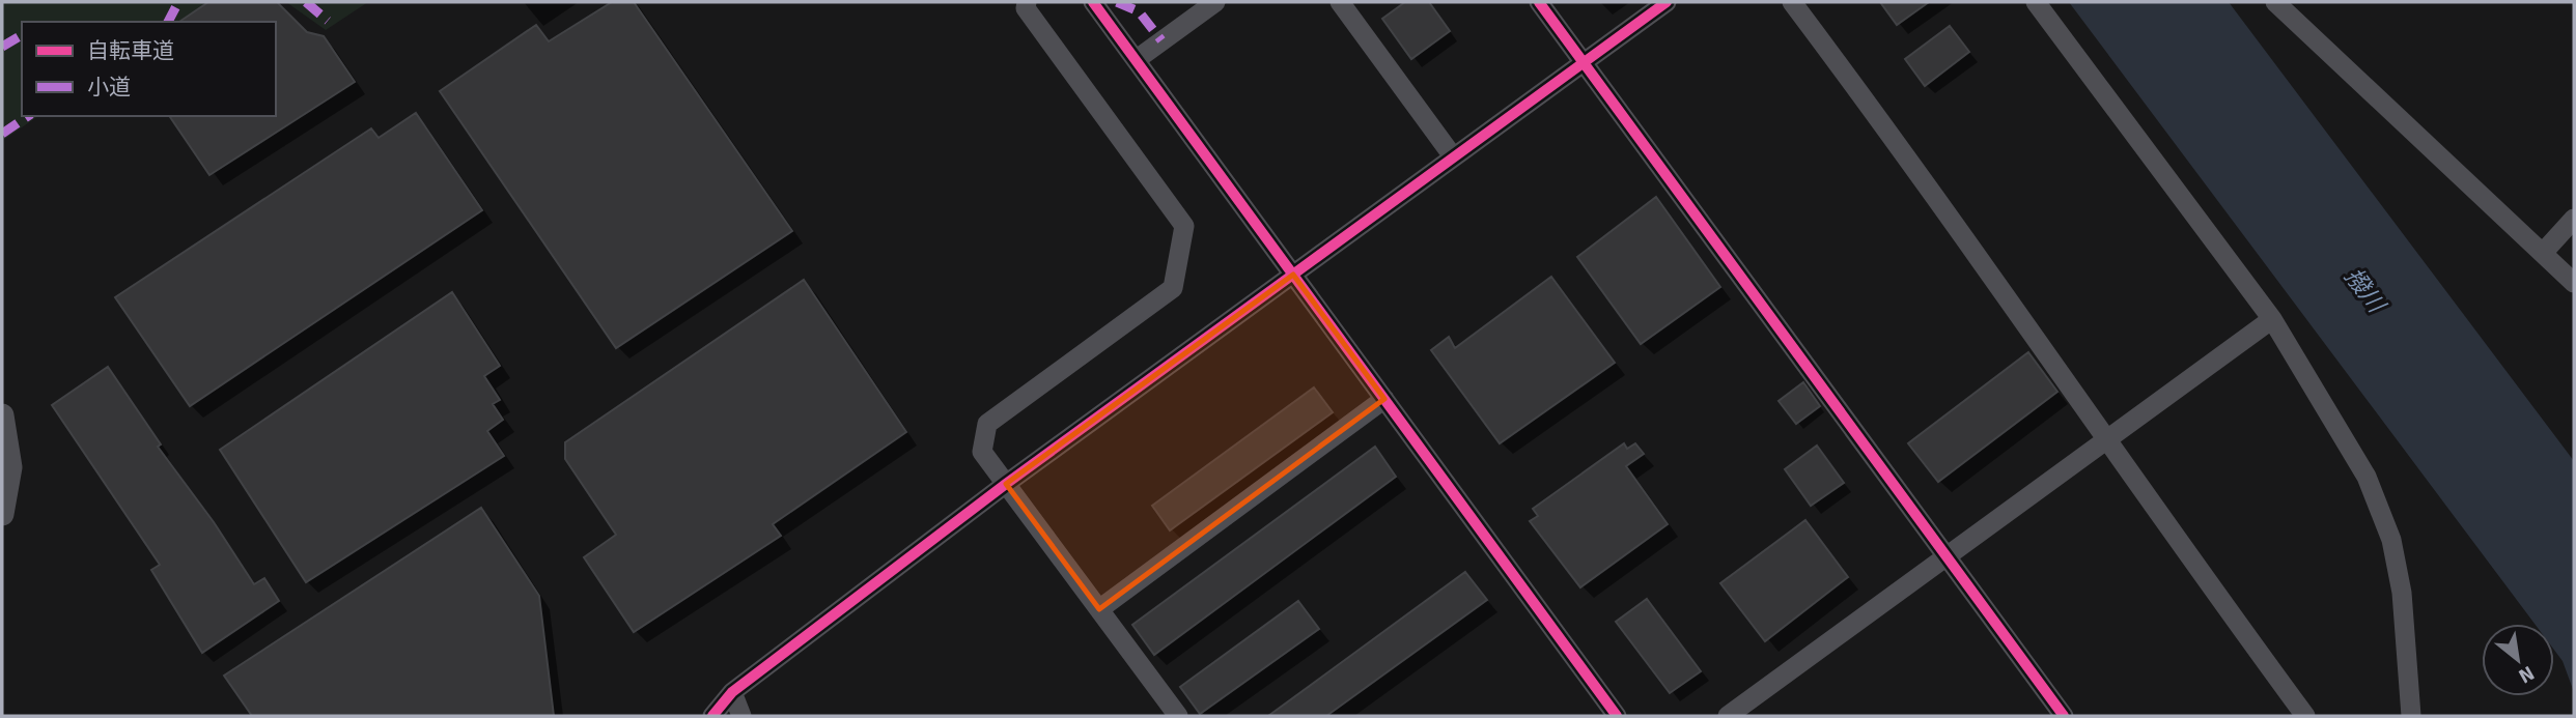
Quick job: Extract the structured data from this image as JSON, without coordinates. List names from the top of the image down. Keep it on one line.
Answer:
{"water":["撥川"],"legend":["自転車道","小道"],"north":"bottom right"}
